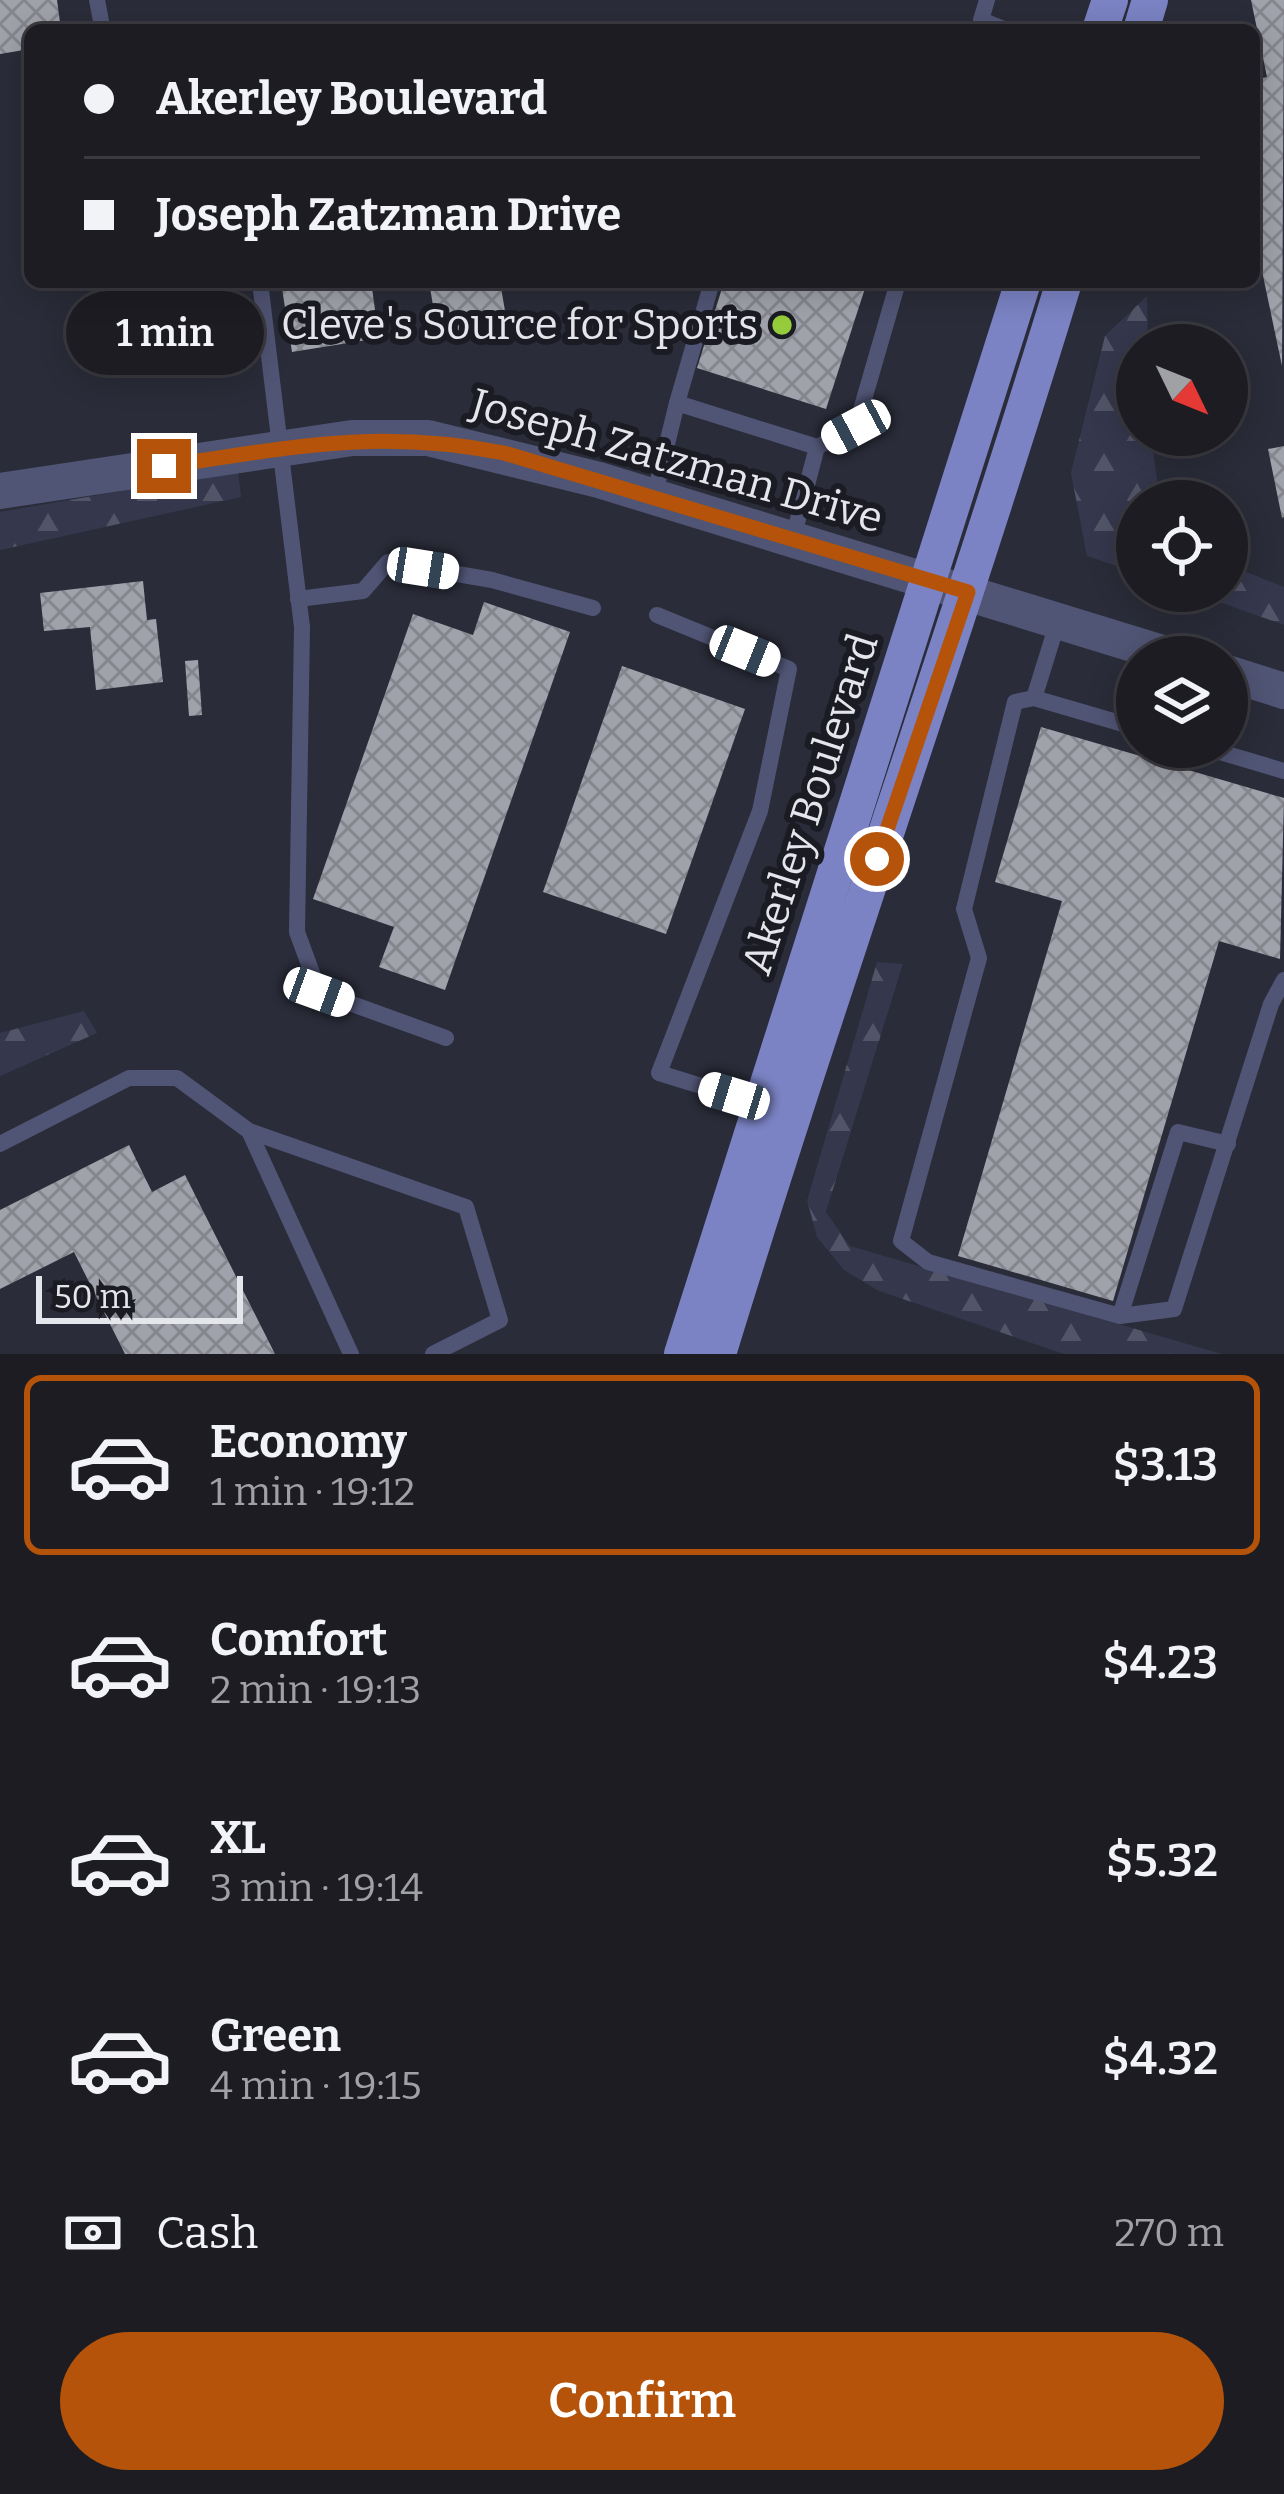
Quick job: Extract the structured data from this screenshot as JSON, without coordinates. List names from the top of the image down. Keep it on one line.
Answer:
{"streets":{"main road":["Akerley Boulevard"],"street":["Joseph Zatzman Drive"]},"crossings":[["Joseph Zatzman Drive","Akerley Boulevard"]],"places":["Cleve's Source for Sports"],"scale_bar":"50 m","north":"bottom right","page":{"banner":["Akerley Boulevard","Joseph Zatzman Drive"],"bubble":"1 min","scale":"50 m","list":[{"name":"Economy","note":"1 min · 19:12","value":"$3.13"},{"name":"Comfort","note":"2 min · 19:13","value":"$4.23"},{"name":"XL","note":"3 min · 19:14","value":"$5.32"},{"name":"Green","note":"4 min · 19:15","value":"$4.32"}],"pay":["Cash","270 m"],"buttons":"Confirm"}}
